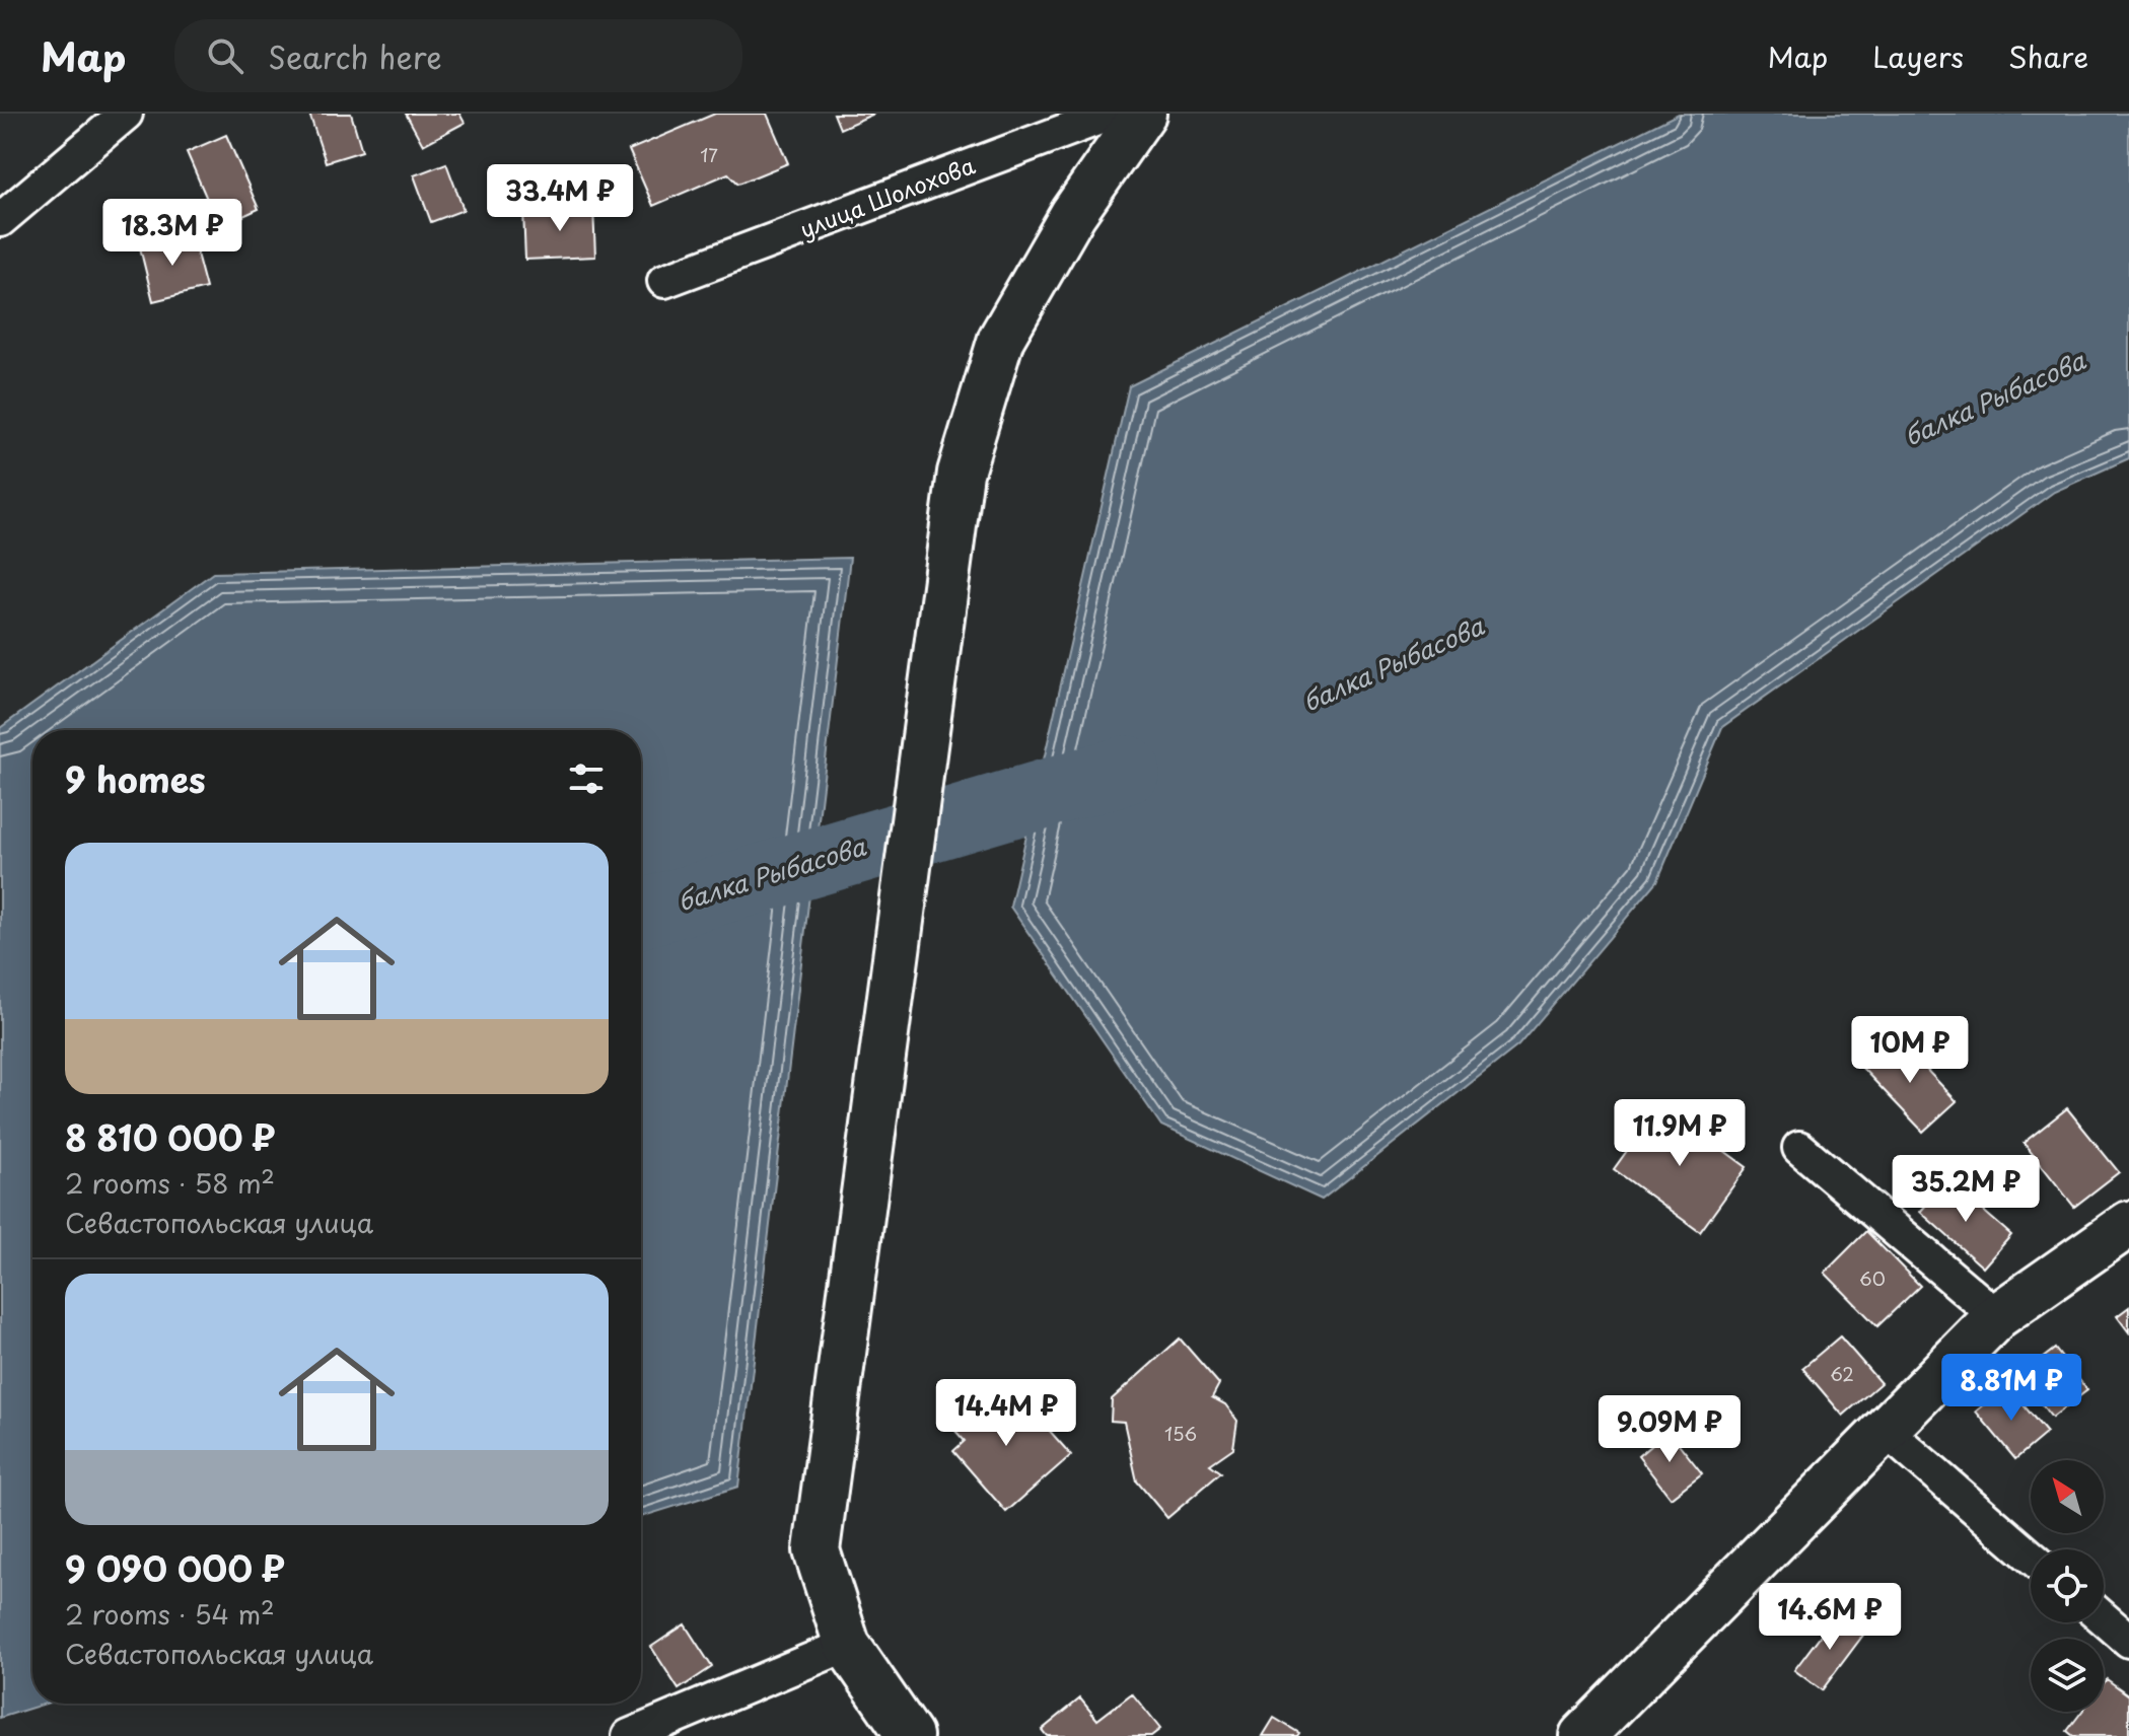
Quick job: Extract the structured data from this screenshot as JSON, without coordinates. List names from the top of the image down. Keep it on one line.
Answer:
{"streets":{"street":["улица Шолохова"]},"water":["балка Рыбасова"],"house_numbers":["17","60","62","156"],"north":"top left","page":{"header":"Map","search":"Search here","nav":["Map","Layers","Share"],"price":["33.4M ₽","18.3M ₽","10M ₽","11.9M ₽","35.2M ₽","8.81M ₽","14.4M ₽","9.09M ₽","14.6M ₽"],"heading":"9 homes","list":[{"name":"8 810 000 ₽","note":"2 rooms · 58 m² · Севастопольская улица"},{"name":"9 090 000 ₽","note":"2 rooms · 54 m² · Севастопольская улица"}]}}
